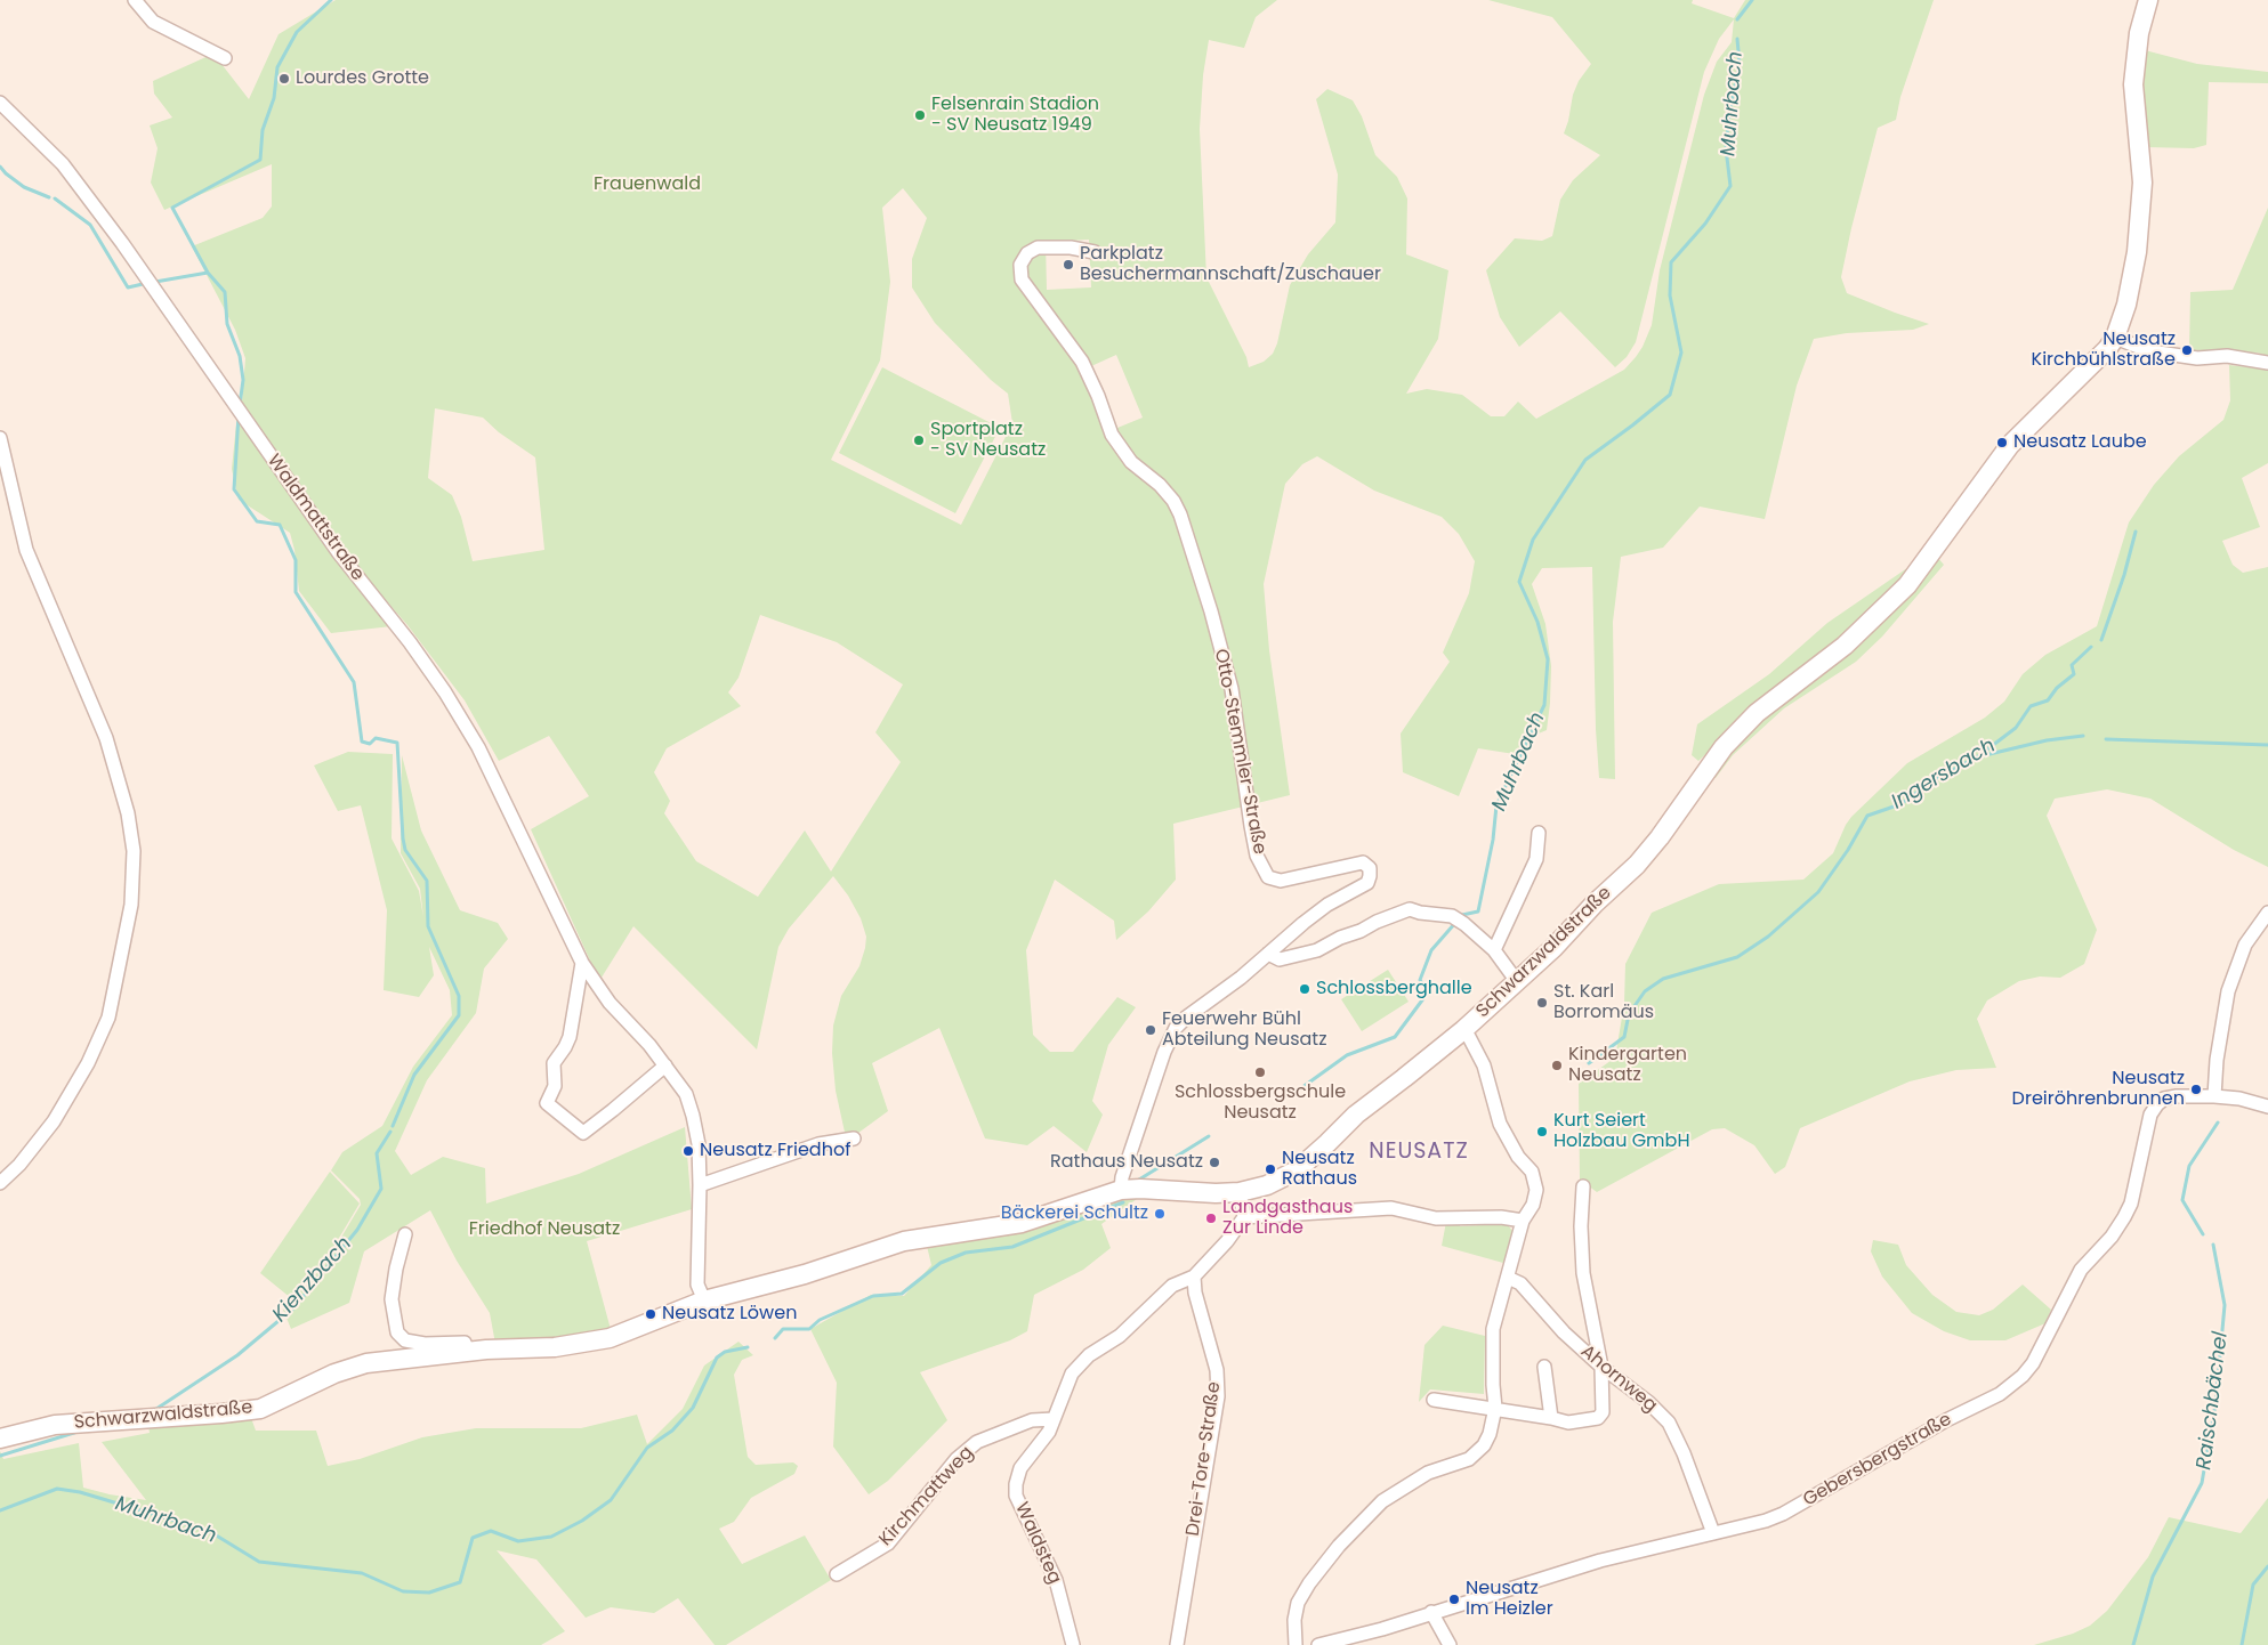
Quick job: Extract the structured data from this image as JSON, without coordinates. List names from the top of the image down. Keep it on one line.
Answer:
{"streets":{"main road":["Schwarzwaldstraße"],"street":["Waldmattstraße","Otto-Stemmler-Straße","Ahornweg","Drei-Tore-Straße","Gebersbergstraße","Kirchmattweg","Waldsteg"]},"crossings":[["Waldmattstraße","Schwarzwaldstraße"],["Otto-Stemmler-Straße","Schwarzwaldstraße"],["Ahornweg","Gebersbergstraße"],["Drei-Tore-Straße","Waldsteg"],["Kirchmattweg","Waldsteg"]],"districts":["NEUSATZ"],"water":["Muhrbach","Ingersbach","Kienzbach","Raischbächel"],"parks":["Frauenwald","Friedhof Neusatz"],"places":["Lourdes Grotte","Felsenrain Stadion - SV Neusatz 1949","Parkplatz Besuchermannschaft/Zuschauer","Neusatz Kirchbühlstraße","Sportplatz - SV Neusatz","Neusatz Laube","Schlossberghalle","St. Karl Borromäus","Feuerwehr Bühl Abteilung Neusatz","Kindergarten Neusatz","Schlossbergschule Neusatz","Neusatz Dreiröhrenbrunnen","Kurt Seiert Holzbau GmbH","Neusatz Friedhof","Rathaus Neusatz","Neusatz Rathaus","Bäckerei Schultz","Landgasthaus Zur Linde","Neusatz Löwen","Neusatz Im Heizler"]}
